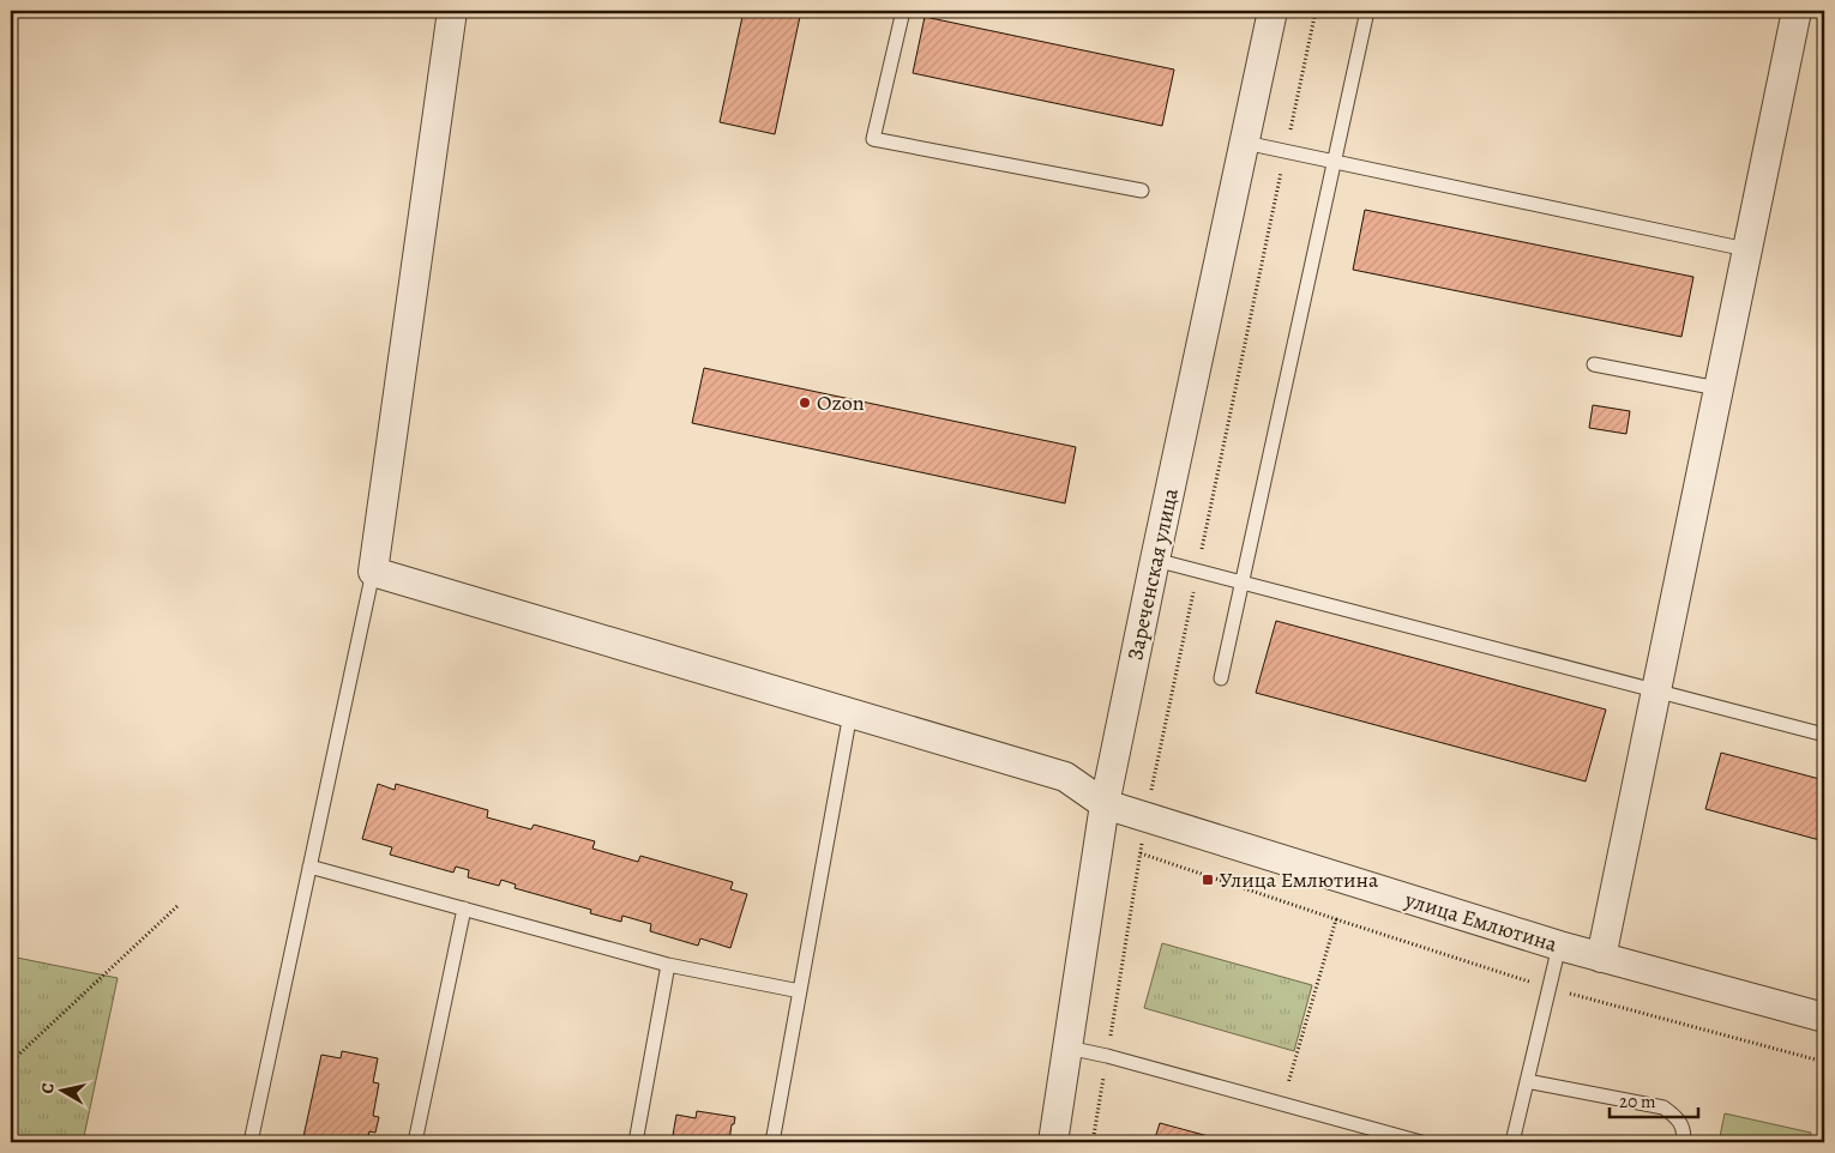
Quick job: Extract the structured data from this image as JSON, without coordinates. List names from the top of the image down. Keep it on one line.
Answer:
{"streets":{"street":["Зареченская улица","улица Емлютина"]},"crossings":[["Зареченская улица","улица Емлютина"]],"places":{"other":["Ozon"],"transit":["Улица Емлютина"]},"scale_bar":"20 m","north":"left"}
